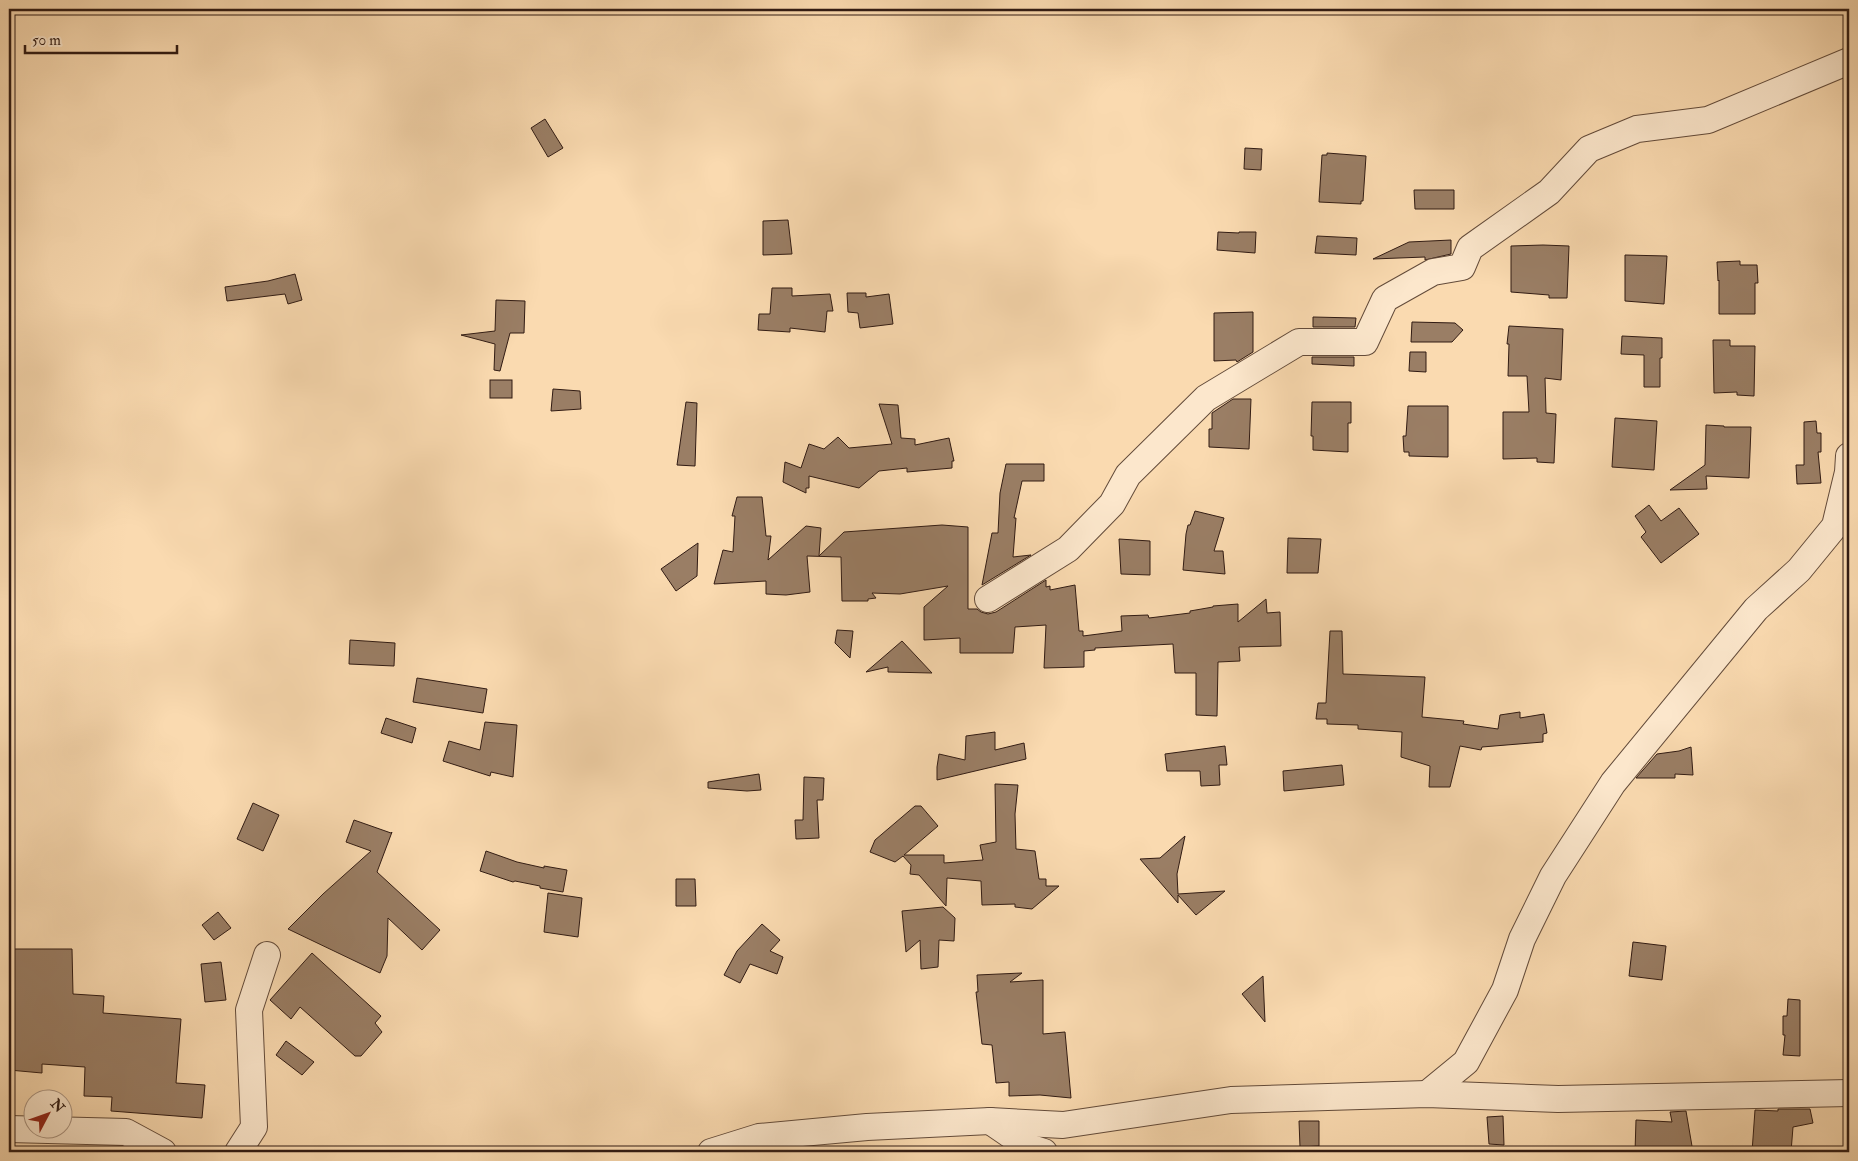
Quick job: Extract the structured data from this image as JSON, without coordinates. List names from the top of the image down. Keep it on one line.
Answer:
{"scale_bar":"50 m","north":"top right"}
